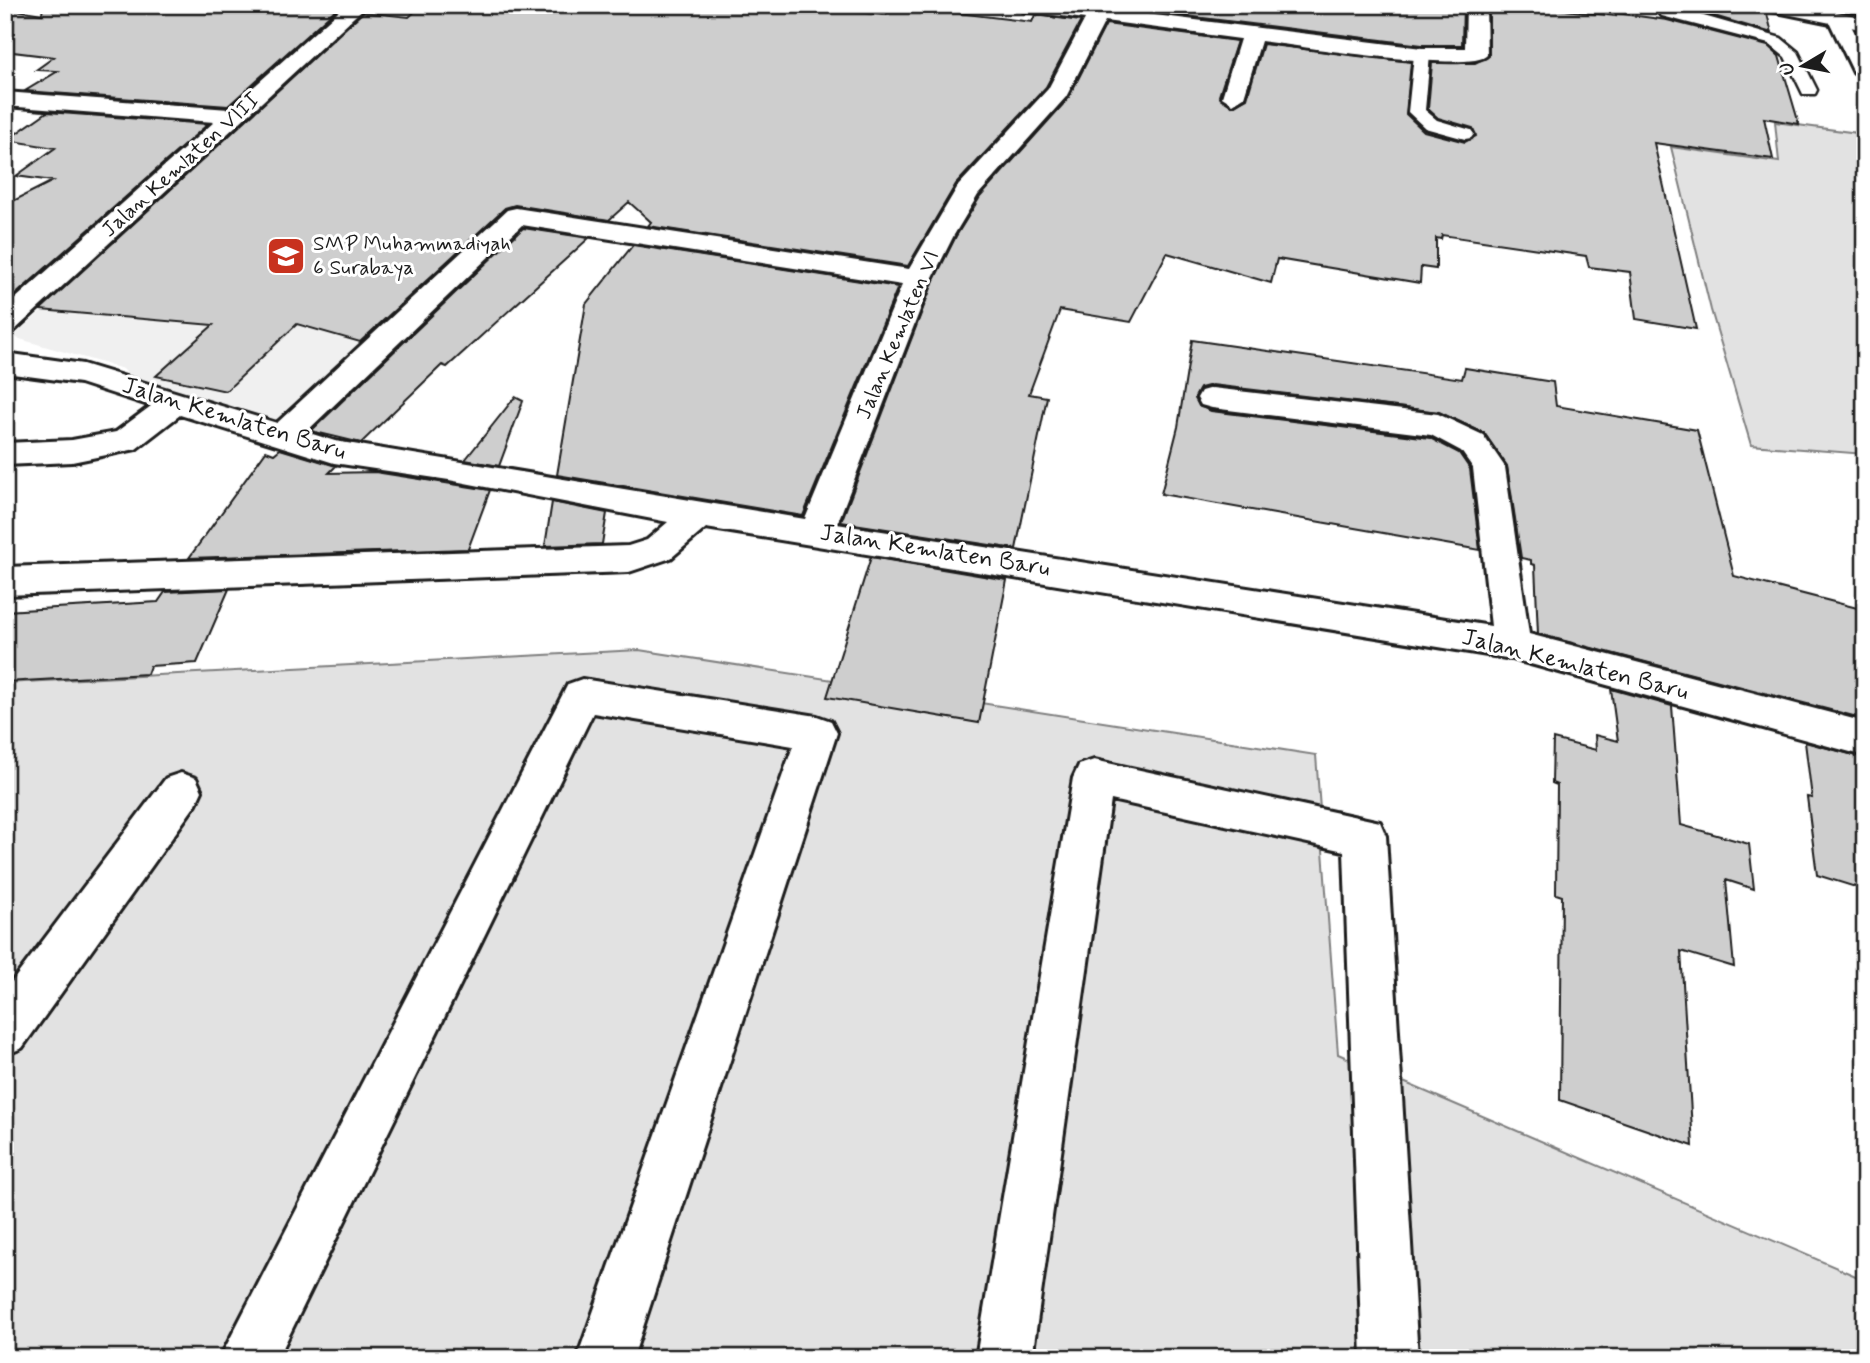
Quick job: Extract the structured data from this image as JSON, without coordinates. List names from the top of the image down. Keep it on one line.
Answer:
{"streets":{"street":["Jalan Kemlaten VIII","Jalan Kemlaten VI","Jalan Kemlaten Baru"]},"crossings":[["Jalan Kemlaten VI","Jalan Kemlaten Baru"]],"places":{"school or university":["SMP Muhammadiyah 6 Surabaya"]},"north":"left"}
